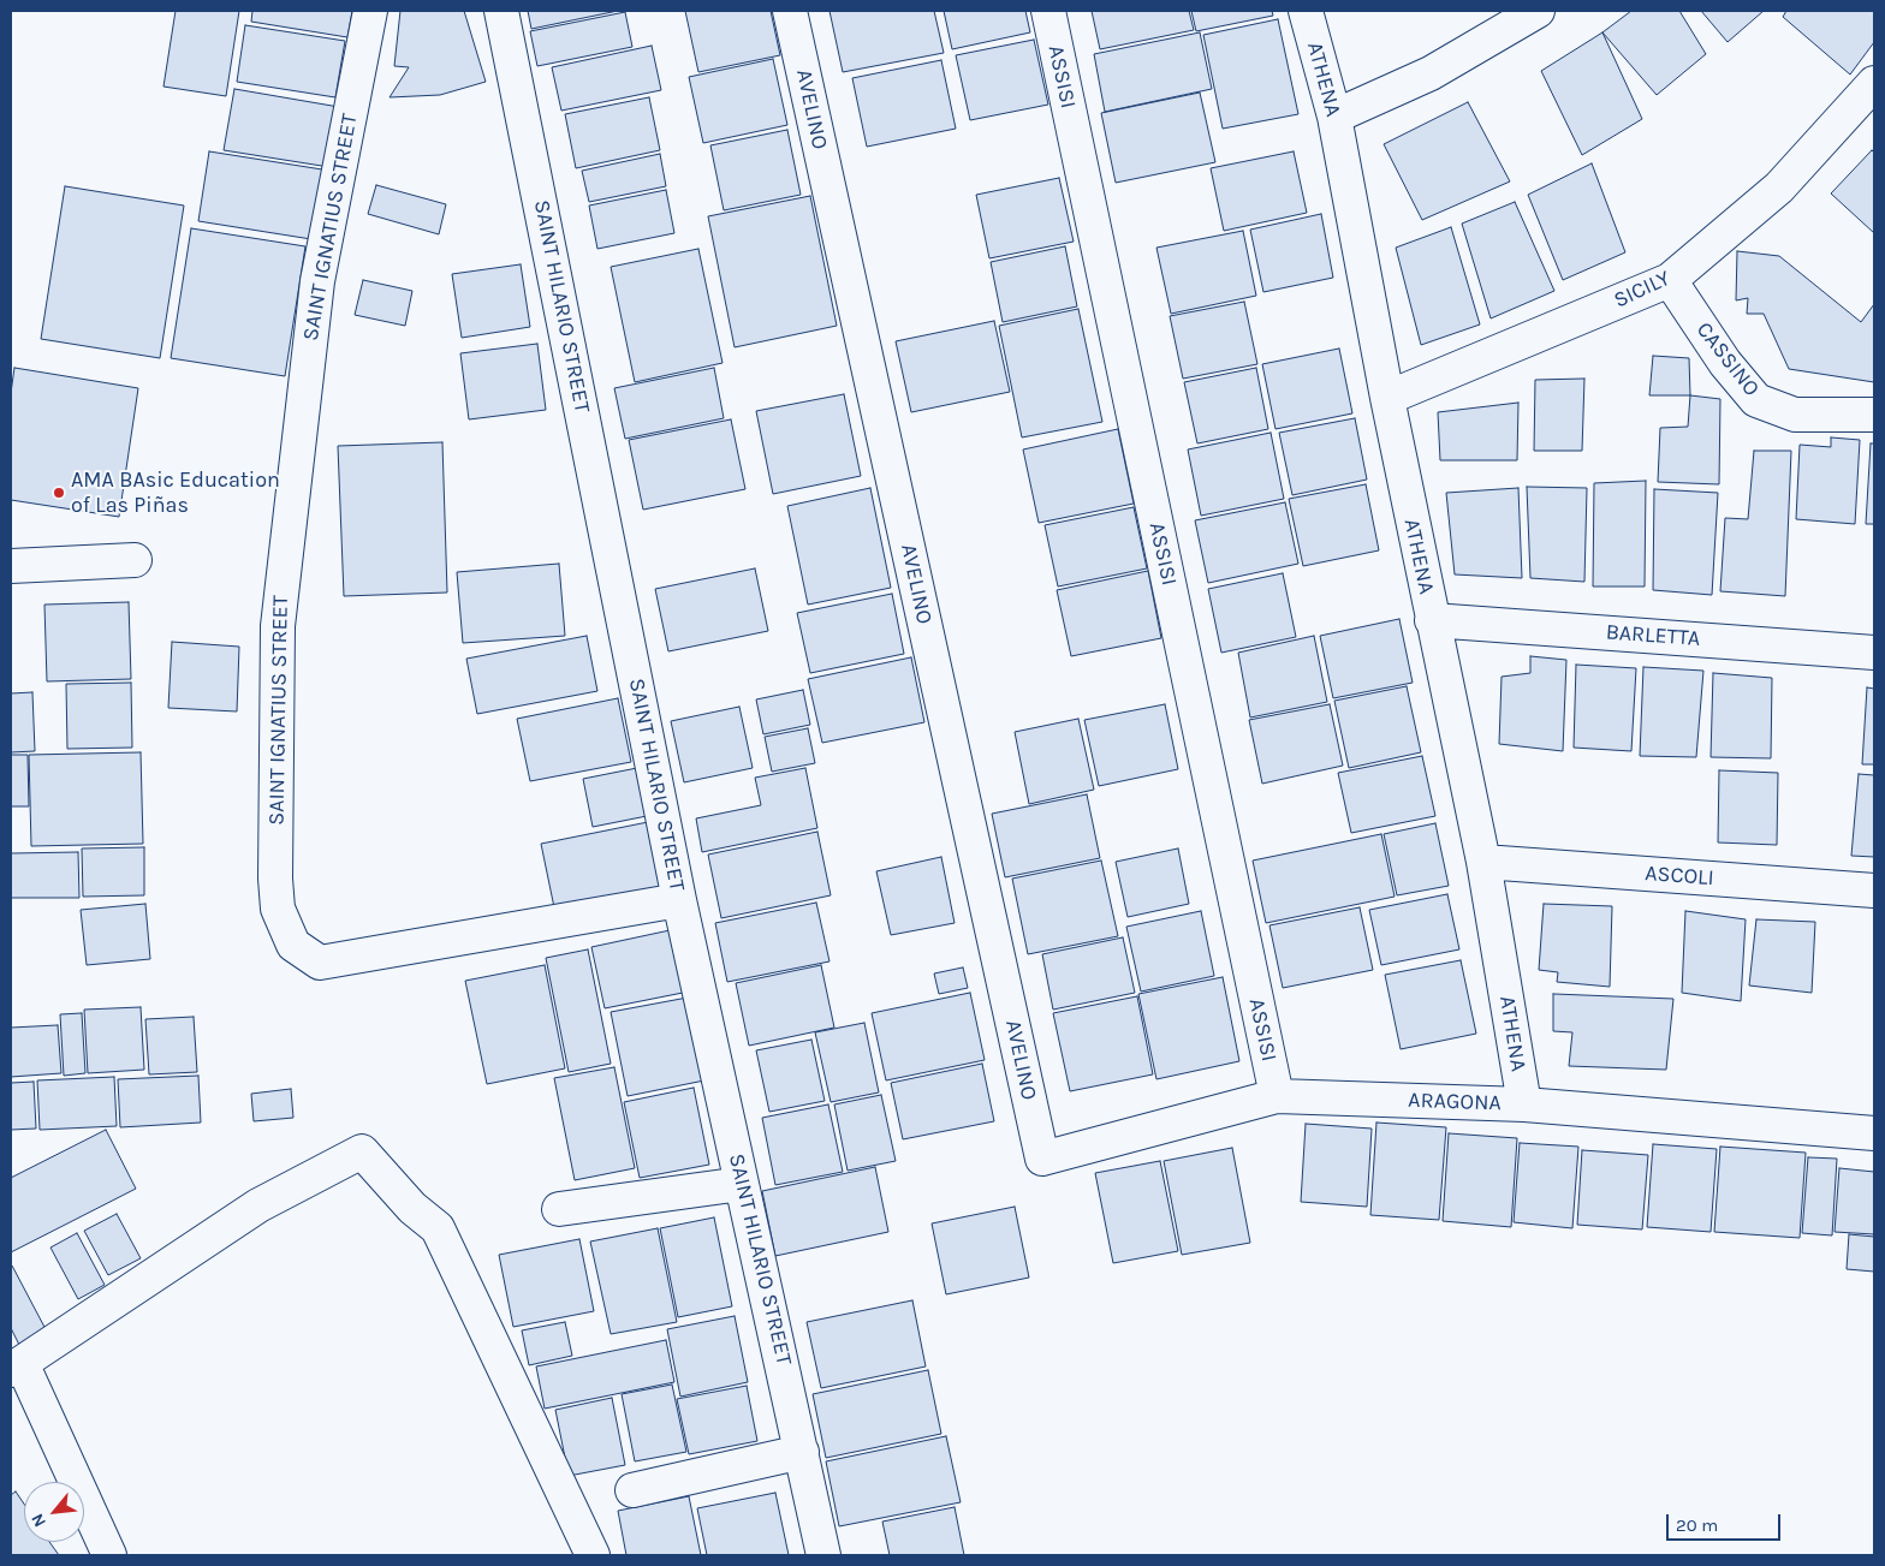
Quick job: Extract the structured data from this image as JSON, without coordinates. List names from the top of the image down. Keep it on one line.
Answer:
{"streets":{"street":["ASSISI","ATHENA","AVELINO","SAINT IGNATIUS STREET","SICILY","SAINT HILARIO STREET","CASSINO","BARLETTA","ASCOLI","ARAGONA"]},"crossings":[["ASSISI","ARAGONA"],["ATHENA","SICILY"],["ATHENA","BARLETTA"],["ATHENA","ASCOLI"],["ATHENA","ARAGONA"],["AVELINO","ARAGONA"],["SAINT IGNATIUS STREET","SAINT HILARIO STREET"],["SICILY","CASSINO"]],"places":["AMA BAsic Education of Las Piñas"],"scale_bar":"20 m","north":"bottom left"}
